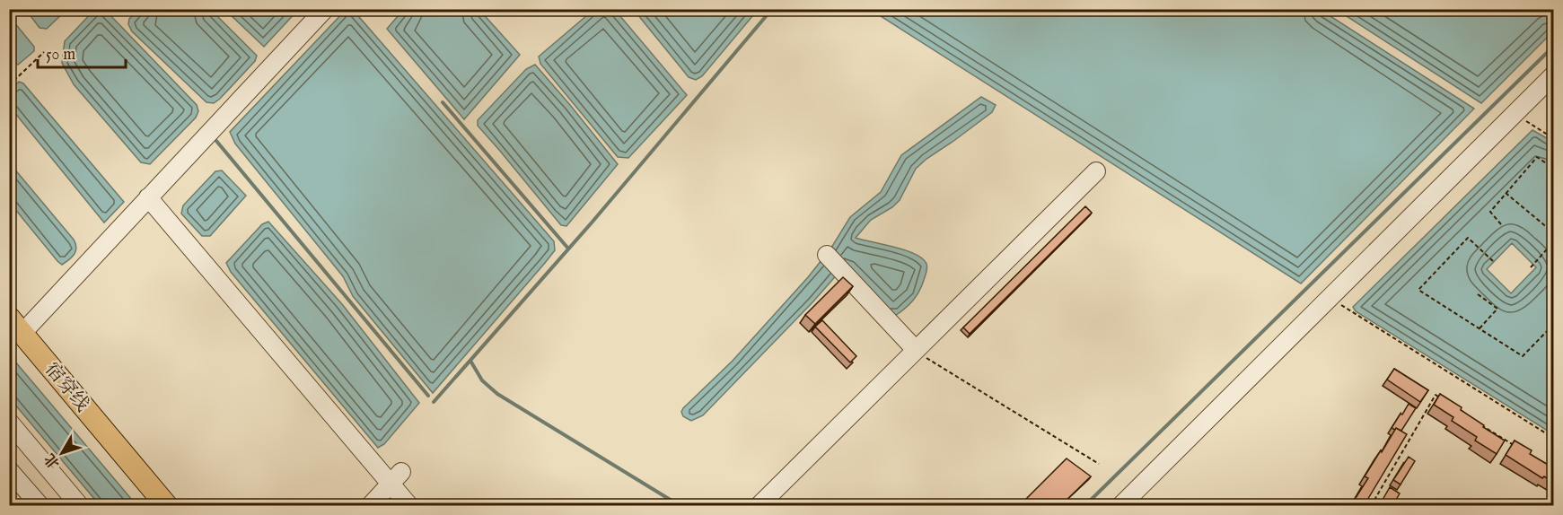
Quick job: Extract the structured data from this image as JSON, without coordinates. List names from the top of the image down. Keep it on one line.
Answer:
{"streets":{"main road":["宿穿线"]},"scale_bar":"50 m","north":"bottom left"}
